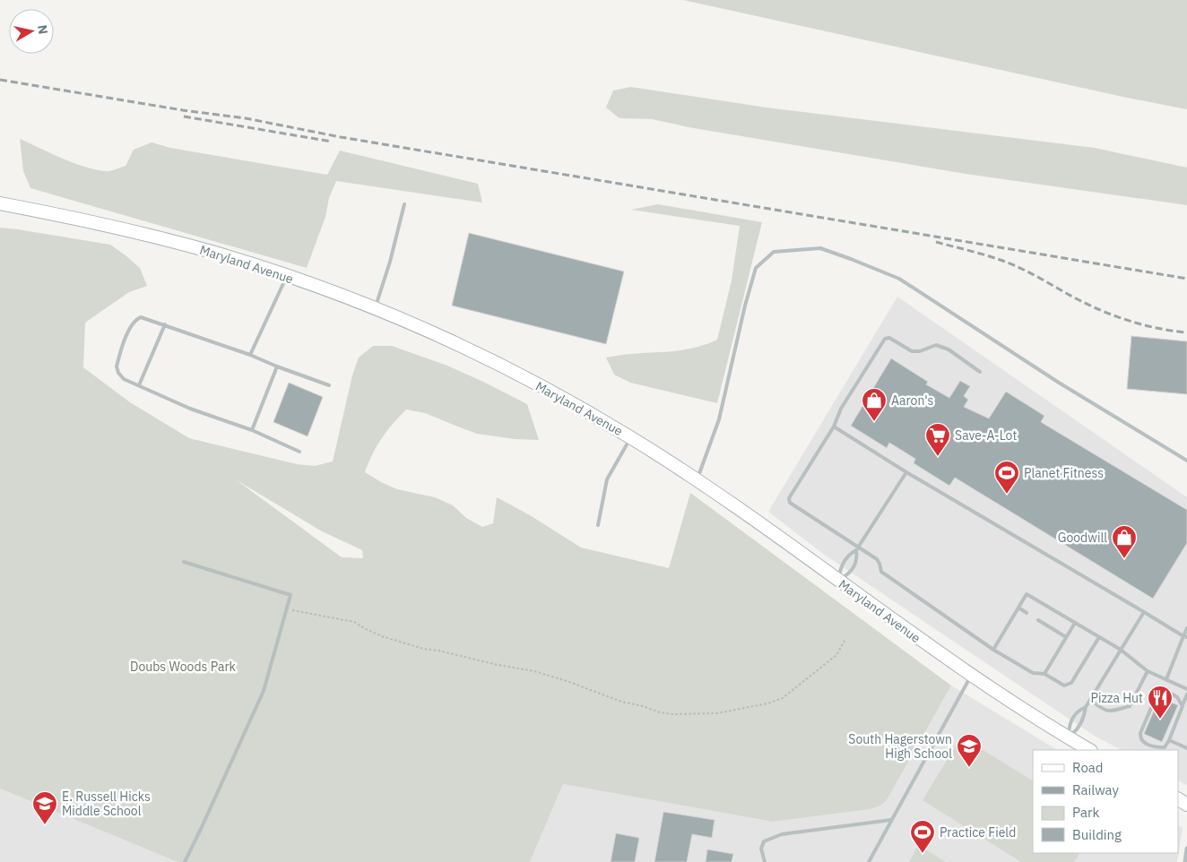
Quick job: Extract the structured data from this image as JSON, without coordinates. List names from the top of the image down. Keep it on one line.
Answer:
{"streets":{"main road":["Maryland Avenue"]},"parks":["Doubs Woods Park"],"places":{"shop":["Aaron's","Goodwill"],"supermarket":["Save-A-Lot"],"sports":["Planet Fitness","Practice Field"],"restaurant":["Pizza Hut"],"school or university":["South Hagerstown High School","E. Russell Hicks Middle School"]},"legend":["Road","Railway","Park","Building"],"north":"right"}
